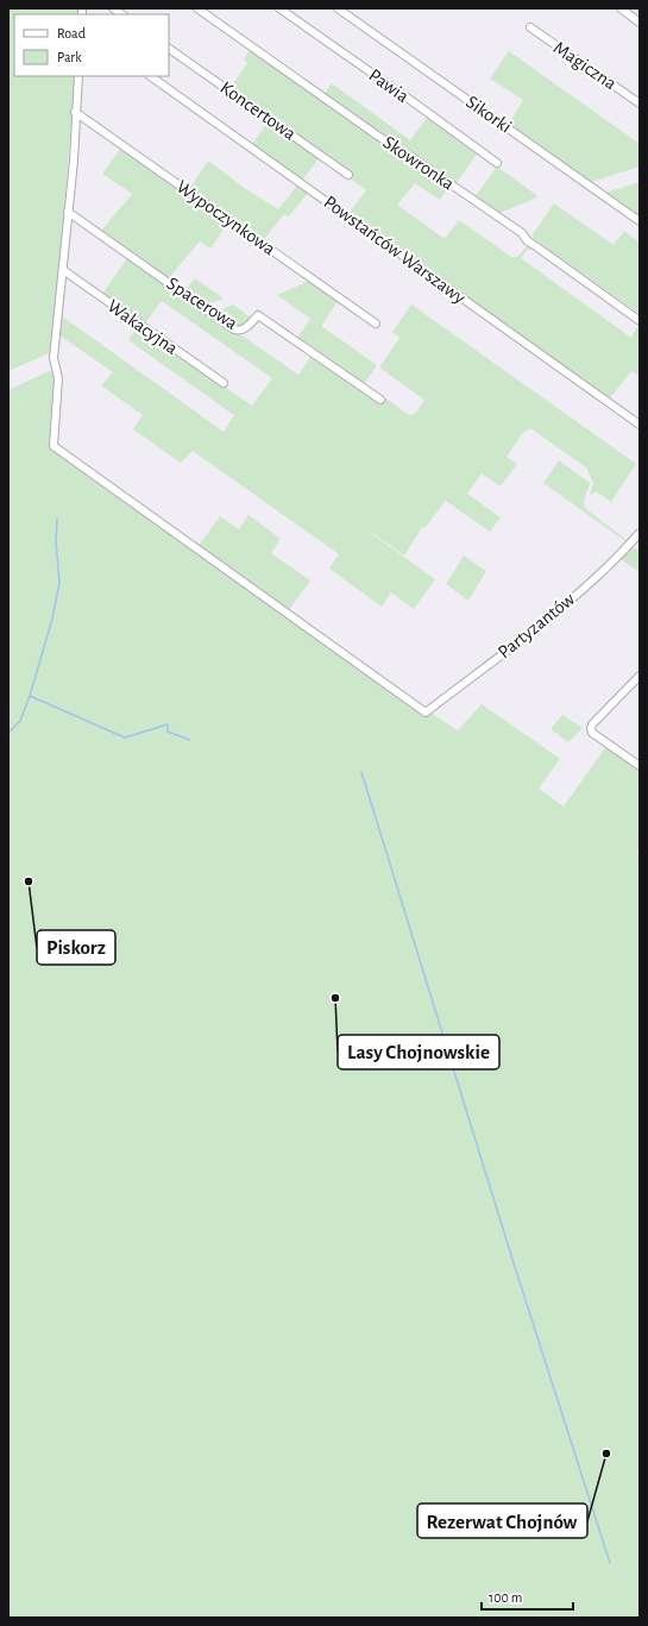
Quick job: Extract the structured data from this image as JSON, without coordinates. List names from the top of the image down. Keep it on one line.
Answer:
{"streets":{"street":["Magiczna","Pawia","Koncertowa","Sikorki","Skowronka","Wypoczynkowa","Powstańców Warszawy","Spacerowa","Wakacyjna","Partyzantów"]},"crossings":[["Wakacyjna","Partyzantów"]],"places":["Piskorz","Lasy Chojnowskie","Rezerwat Chojnów"],"legend":["Road","Park"],"scale_bar":"100 m"}
